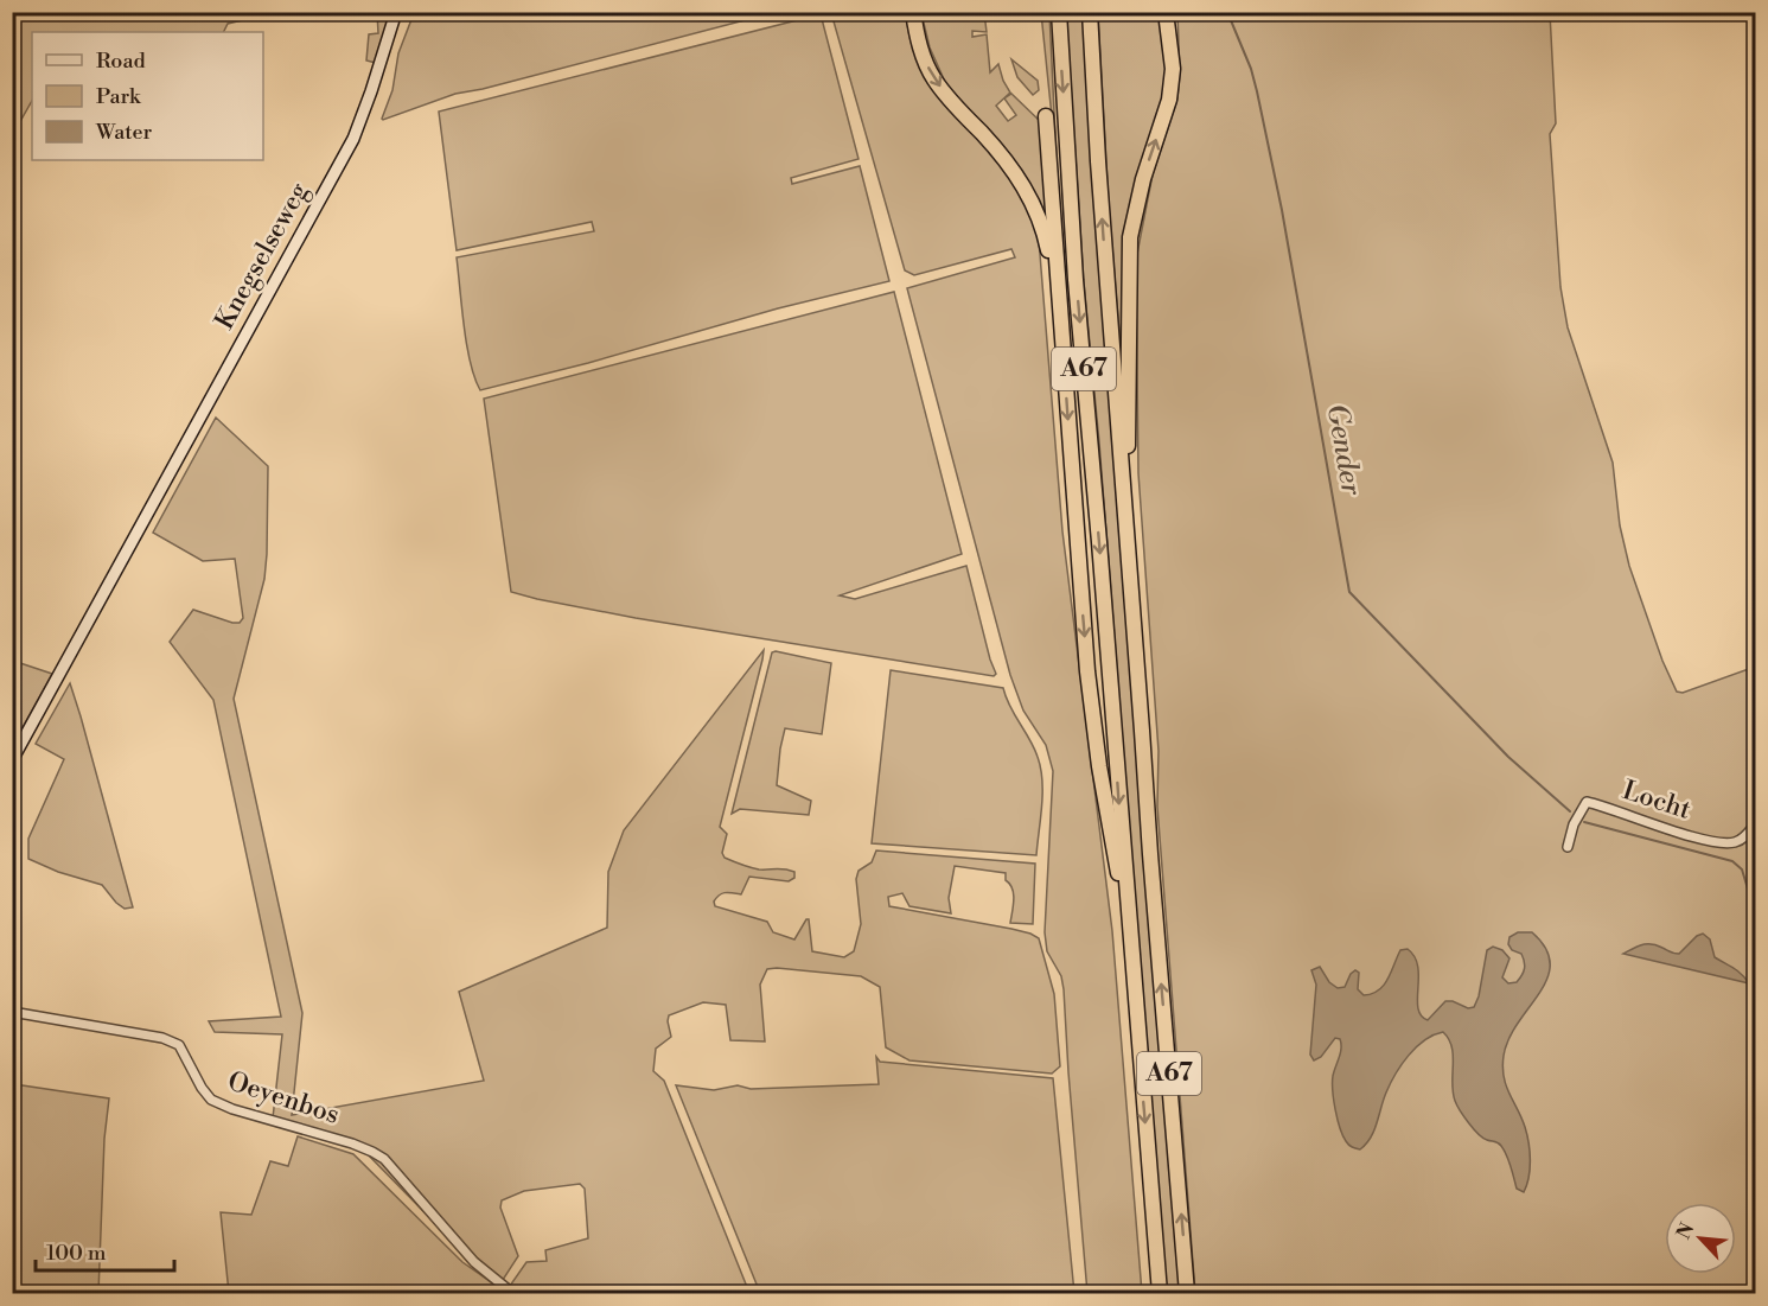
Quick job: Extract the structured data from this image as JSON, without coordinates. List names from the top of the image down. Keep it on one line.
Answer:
{"streets":{"highway":["A67"],"street":["Knegselseweg","Locht","Oeyenbos"]},"water":["Gender"],"legend":["Road","Park","Water"],"scale_bar":"100 m","north":"top left"}
